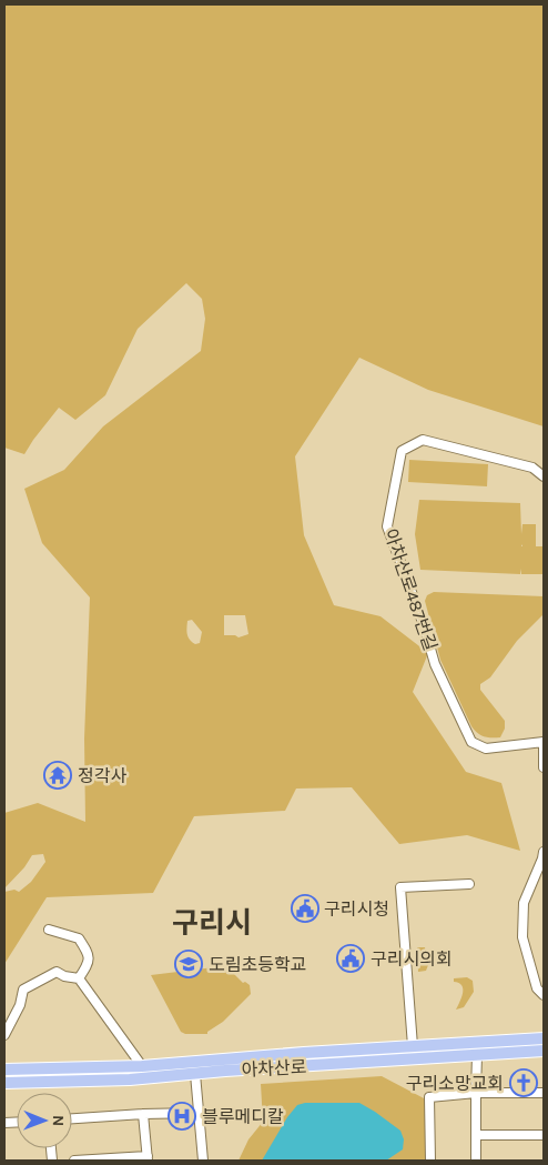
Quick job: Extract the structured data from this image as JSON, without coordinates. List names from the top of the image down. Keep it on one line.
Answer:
{"streets":{"main road":["아차산로"],"street":["아차산로487번길"]},"districts":["구리시"],"places":{"temple":["정각사"],"public building":["구리시청","구리시의회"],"school or university":["도림초등학교"],"church":["구리소망교회"],"hospital":["블루메디칼"]},"north":"right"}
